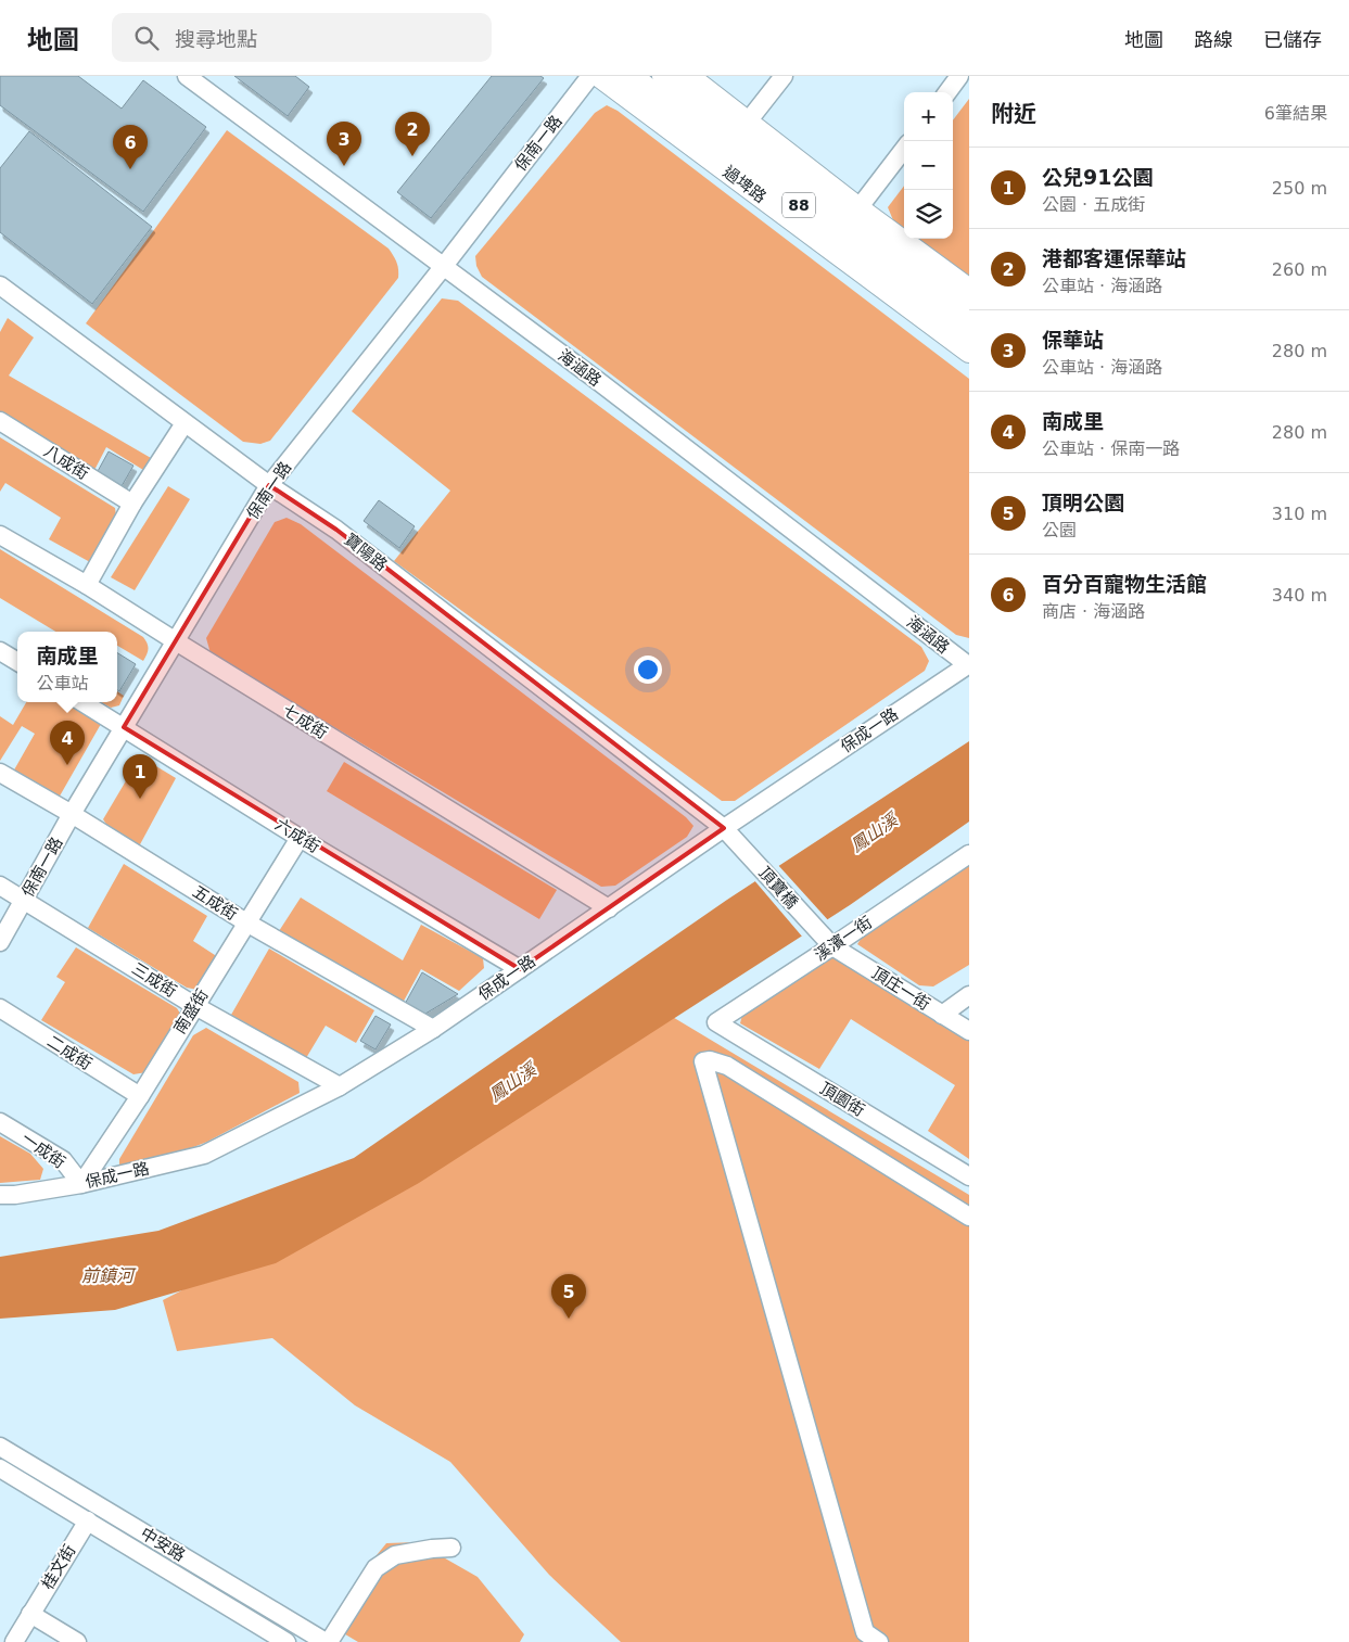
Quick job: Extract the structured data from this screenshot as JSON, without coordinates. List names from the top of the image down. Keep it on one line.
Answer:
{"streets":{"highway":["88"],"main road":["過埤路"],"street":["保南一路","海涵路","八成街","寶陽路","七成街","保成一路","六成街","頂寶橋","五成街","溪濱一街","三成街","頂庄一街","南盛街","二成街","頂園街","一成街","中安路","桂文街"]},"crossings":[["保南一路","海涵路"],["保南一路","寶陽路"],["保南一路","七成街"],["保南一路","六成街"],["保南一路","五成街"],["保南一路","三成街"],["海涵路","保成一路"],["寶陽路","保成一路"],["寶陽路","頂寶橋"],["七成街","保成一路"],["保成一路","六成街"],["保成一路","頂寶橋"],["保成一路","五成街"],["保成一路","三成街"],["保成一路","南盛街"],["保成一路","一成街"],["六成街","南盛街"],["頂寶橋","溪濱一街"],["頂寶橋","頂庄一街"],["五成街","南盛街"],["溪濱一街","頂庄一街"],["溪濱一街","頂園街"],["三成街","南盛街"],["南盛街","二成街"],["南盛街","一成街"],["中安路","桂文街"]],"water":["鳳山溪","前鎮河"],"page":{"header":"地圖","search":"搜尋地點","nav":["地圖","路線","已儲存"],"heading":["附近","6筆結果"],"map_buttons":["+","−"],"pins":["2","3","6","4","1","5"],"list":[{"mark":"1","name":"公兒91公園","note":"公園 · 五成街","value":"250 m"},{"mark":"2","name":"港都客運保華站","note":"公車站 · 海涵路","value":"260 m"},{"mark":"3","name":"保華站","note":"公車站 · 海涵路","value":"280 m"},{"mark":"4","name":"南成里","note":"公車站 · 保南一路","value":"280 m"},{"mark":"5","name":"頂明公園","note":"公園","value":"310 m"},{"mark":"6","name":"百分百寵物生活館","note":"商店 · 海涵路","value":"340 m"}],"popup":["南成里","公車站"]}}
